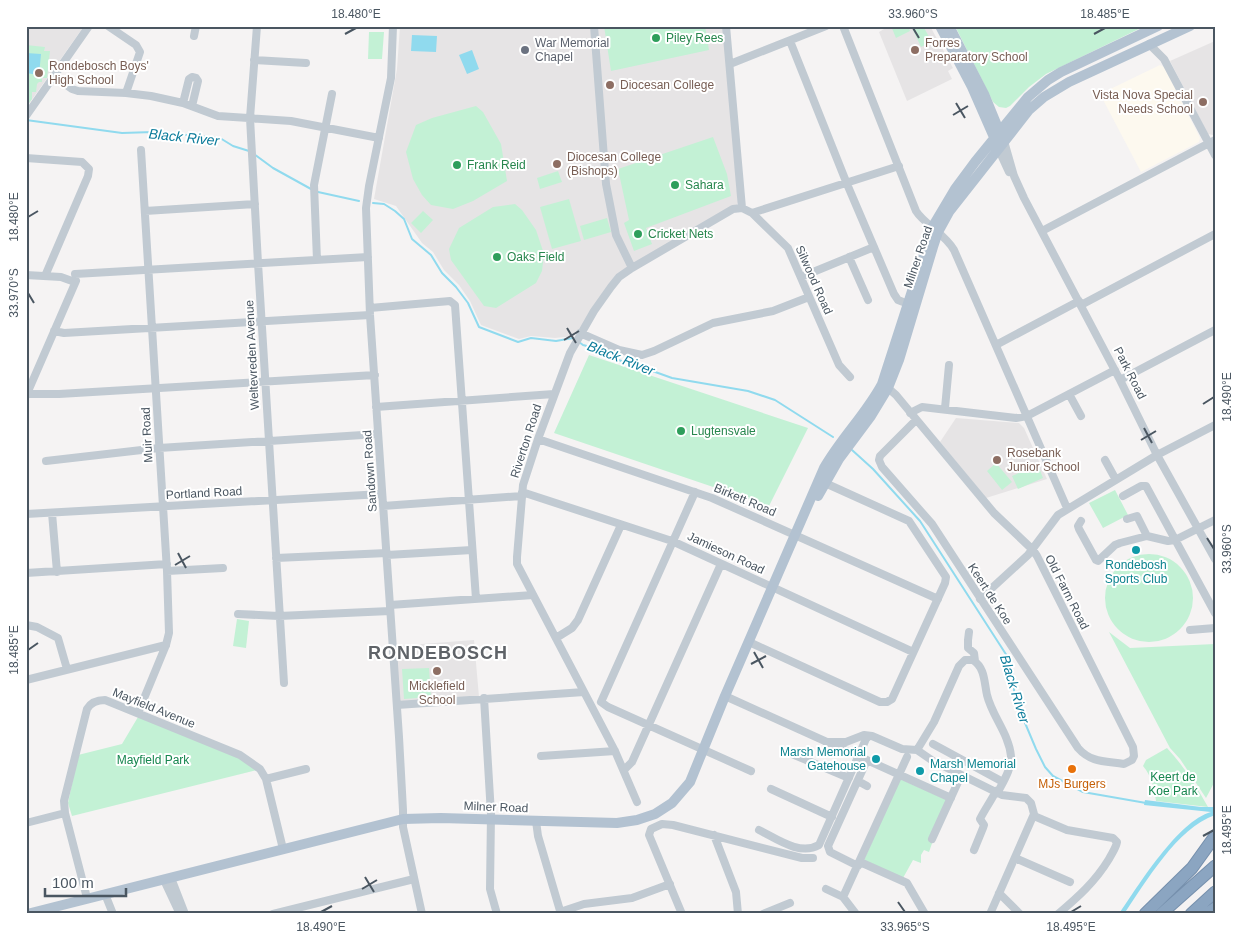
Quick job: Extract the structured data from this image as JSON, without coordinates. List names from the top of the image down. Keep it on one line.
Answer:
{"streets":{"main road":["Milner Road","Park Road"],"street":["Silwood Road","Weltevreden Avenue","Muir Road","Riverton Road","Sandown Road","Portland Road","Birkett Road","Jamieson Road","Old Farm Road","Keert de Koe","Mayfield Avenue"]},"crossings":[["Milner Road","Park Road"],["Milner Road","Sandown Road"],["Milner Road","Birkett Road"],["Milner Road","Jamieson Road"],["Milner Road","Old Farm Road"],["Milner Road","Mayfield Avenue"],["Silwood Road","Riverton Road"],["Weltevreden Avenue","Portland Road"],["Muir Road","Portland Road"],["Muir Road","Mayfield Avenue"],["Riverton Road","Birkett Road"],["Riverton Road","Jamieson Road"],["Sandown Road","Portland Road"],["Sandown Road","Jamieson Road"],["Old Farm Road","Keert de Koe"]],"districts":["RONDEBOSCH"],"water":["Black River"],"parks":["Mayfield Park","Keert de Koe Park"],"places":["Piley Rees","War Memorial Chapel","Forres Preparatory School","Rondebosch Boys' High School","Diocesan College","Vista Nova Special Needs School","Diocesan College (Bishops)","Frank Reid","Sahara","Cricket Nets","Oaks Field","Lugtensvale","Rosebank Junior School","Rondebosh Sports Club","Micklefield School","Marsh Memorial Gatehouse","MJs Burgers","Marsh Memorial Chapel"],"scale_bar":"100 m","coordinates":["18.480°E","33.960°S","18.485°E","33.970°S","18.490°E","18.495°E","33.965°S"]}
